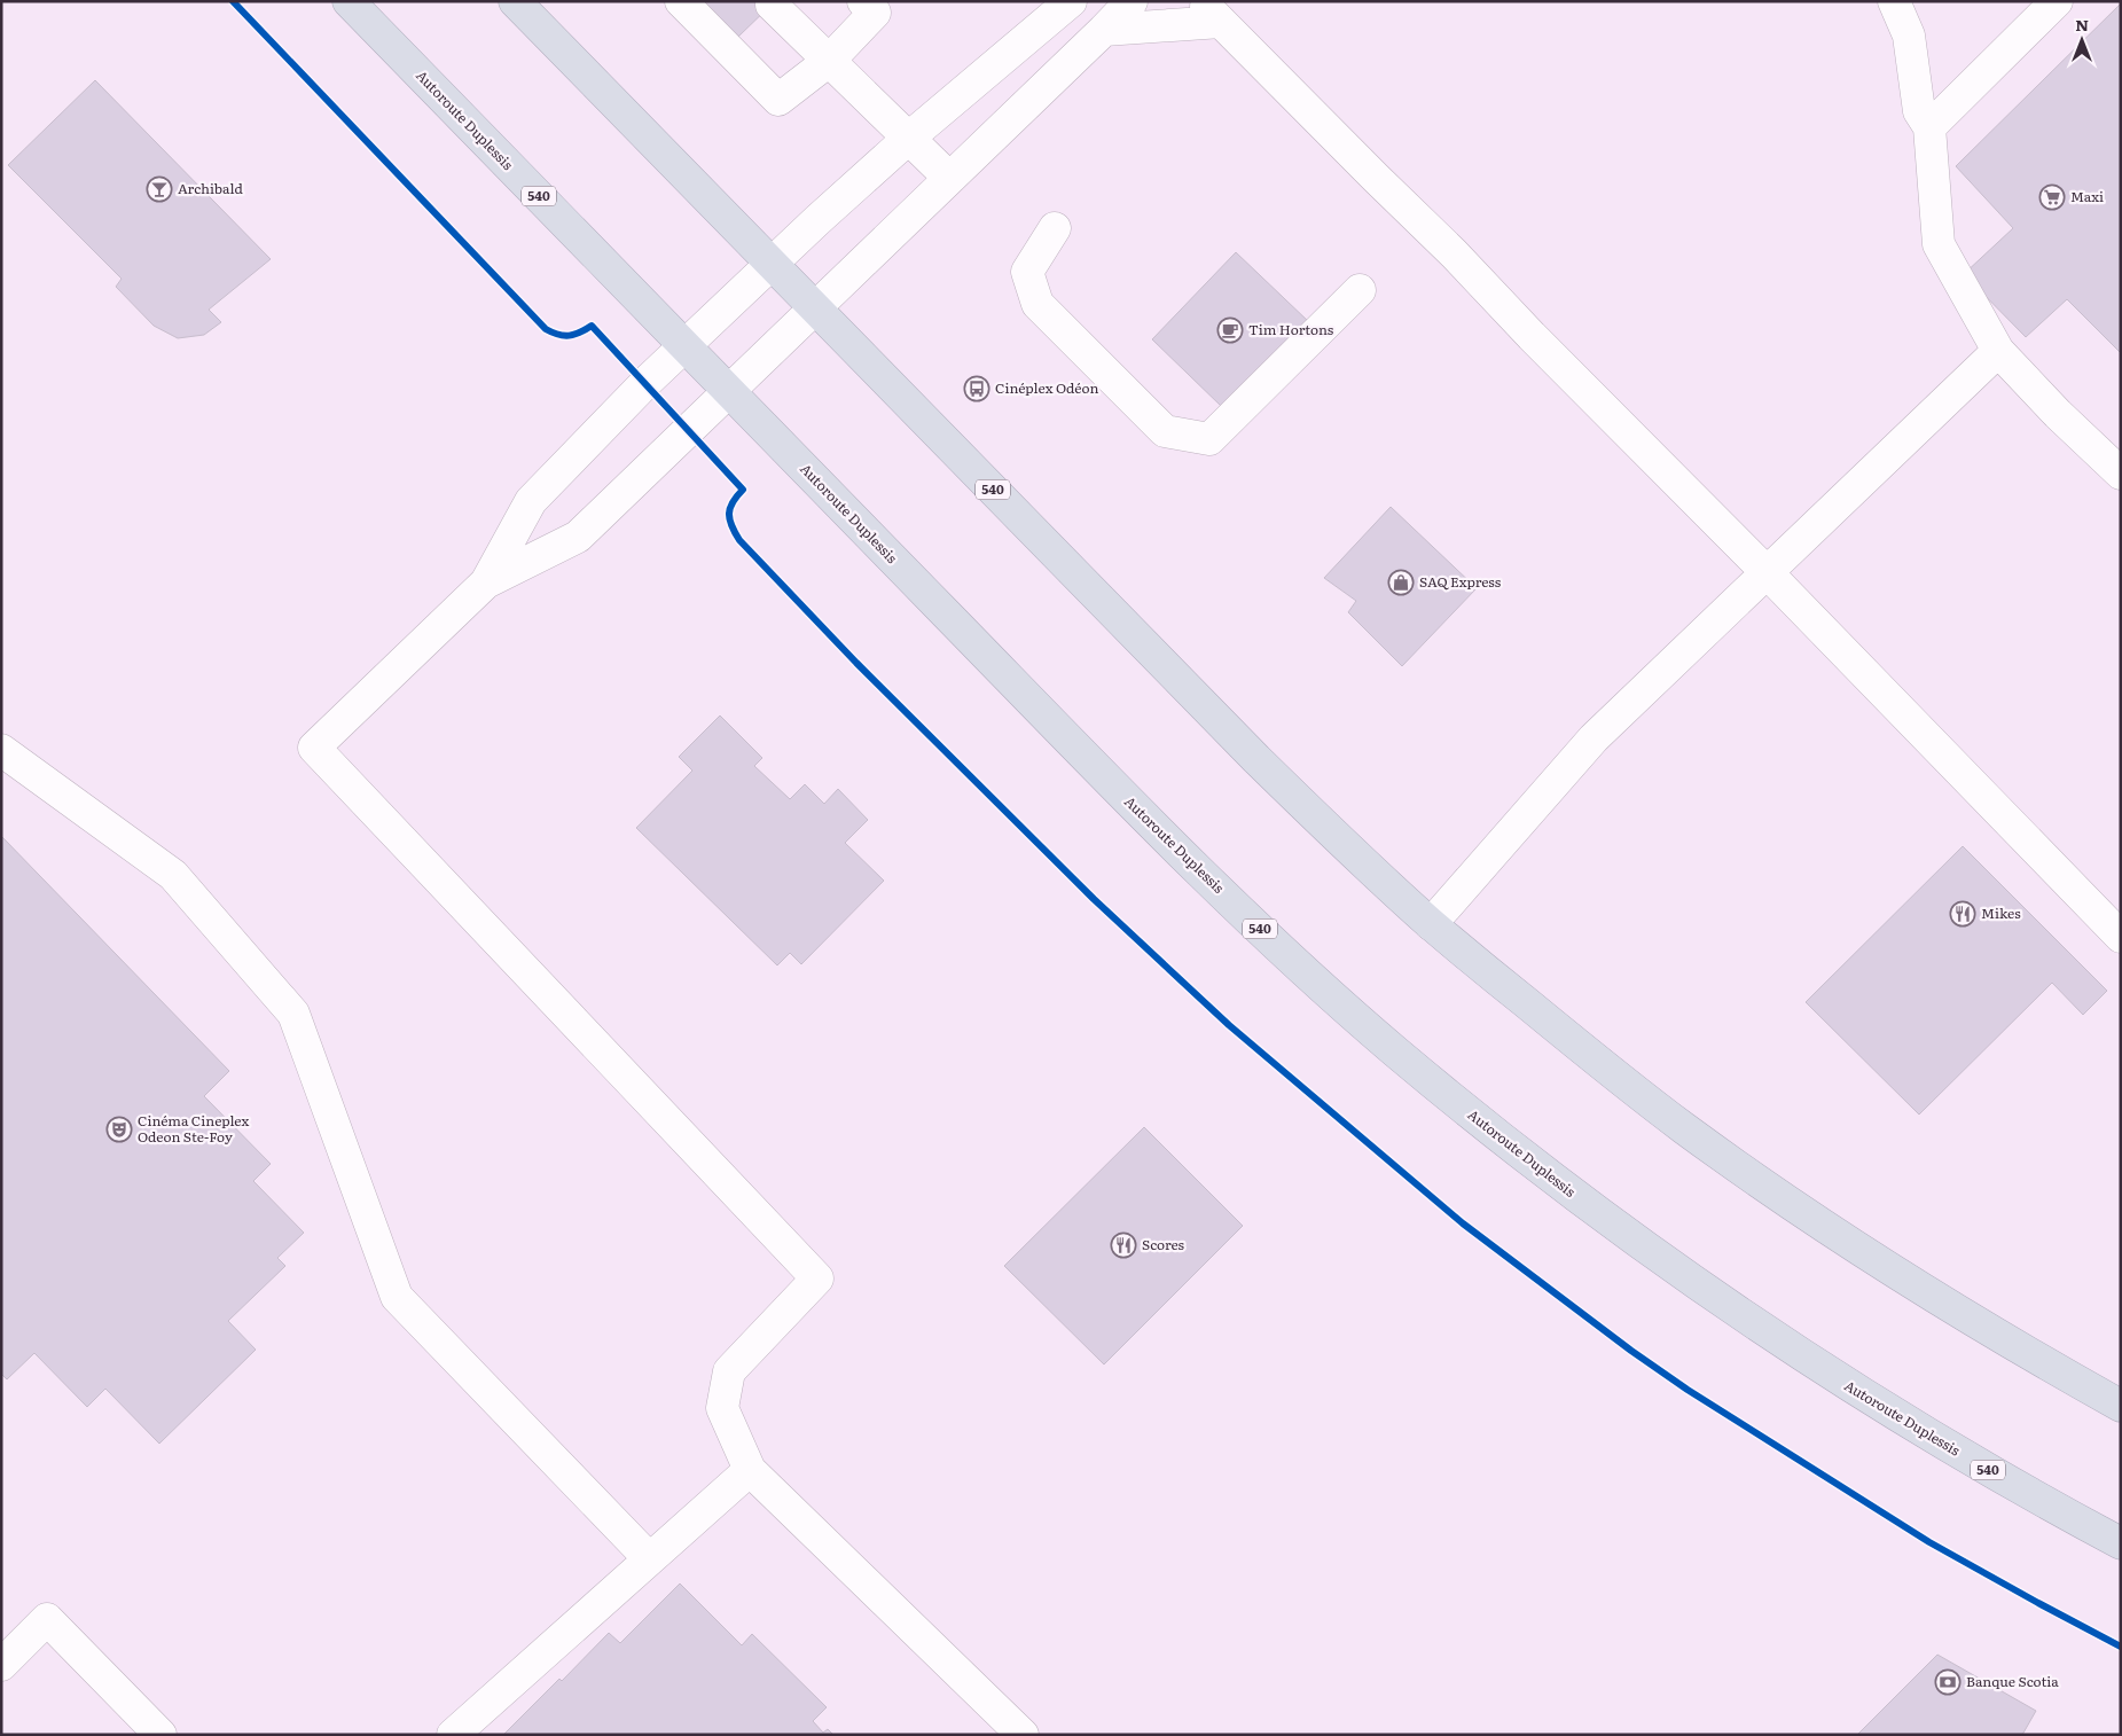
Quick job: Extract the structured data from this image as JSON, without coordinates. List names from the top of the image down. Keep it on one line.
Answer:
{"streets":{"highway":["Autoroute Duplessis","540"]},"places":{"bar":["Archibald"],"supermarket":["Maxi"],"cafe":["Tim Hortons"],"bus stop":["Cinéplex Odéon"],"shop":["SAQ Express"],"restaurant":["Mikes","Scores"],"theatre":["Cinéma Cineplex Odeon Ste-Foy"],"bank":["Banque Scotia"]},"north":"top"}
